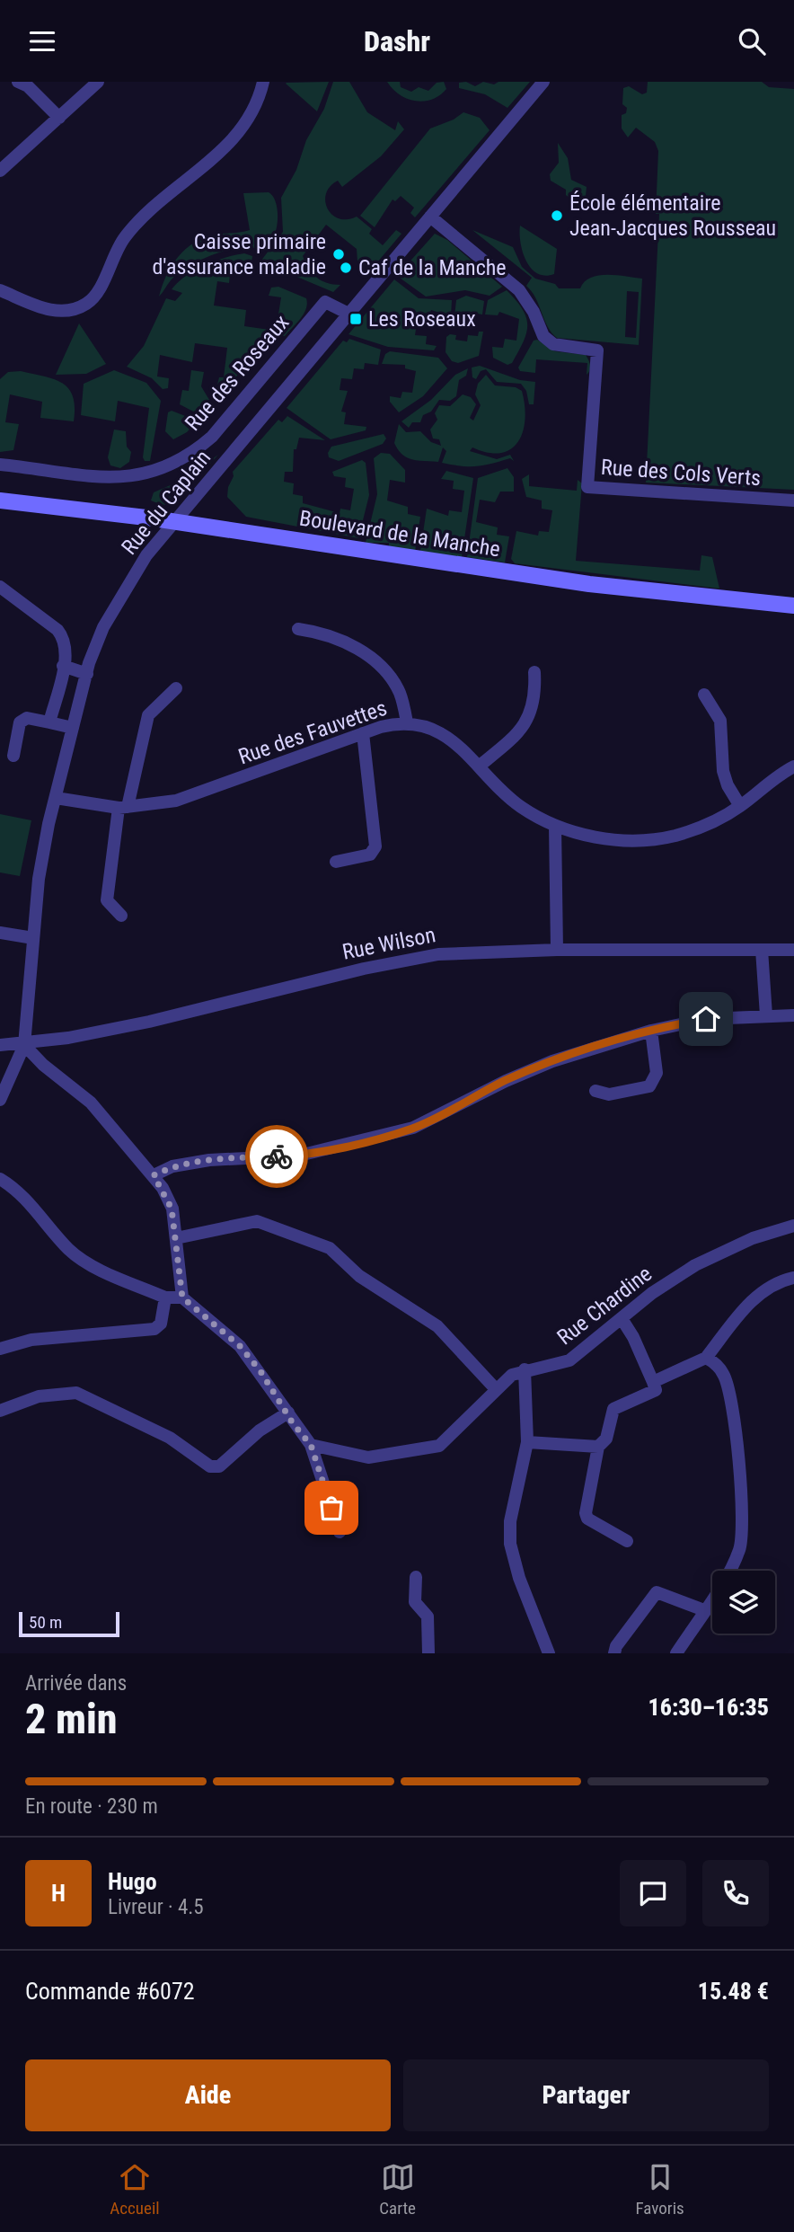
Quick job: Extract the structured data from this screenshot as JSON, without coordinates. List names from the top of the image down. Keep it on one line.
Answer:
{"streets":{"main road":["Boulevard de la Manche"],"street":["Rue des Roseaux","Rue des Cols Verts","Rue du Caplain","Rue des Fauvettes","Rue Wilson","Rue Chardine"]},"crossings":[["Rue des Roseaux","Rue du Caplain"],["Rue des Cols Verts","Rue du Caplain"],["Rue du Caplain","Boulevard de la Manche"],["Rue du Caplain","Rue des Fauvettes"],["Rue du Caplain","Rue Wilson"]],"places":{"other":["École élémentaire Jean-Jacques Rousseau","Caisse primaire d'assurance maladie","Caf de la Manche"],"transit":["Les Roseaux"]},"scale_bar":"50 m","page":{"header":"Dashr","scale":"50 m","heading":["2 min","Arrivée dans","16:30–16:35"],"panel":["Hugo","Livreur · 4.5","Commande #6072","15.48 €"],"bar":"En route · 230 m","round":"H","buttons":["Aide","Partager"],"tabs":["Accueil","Carte","Favoris"]}}
